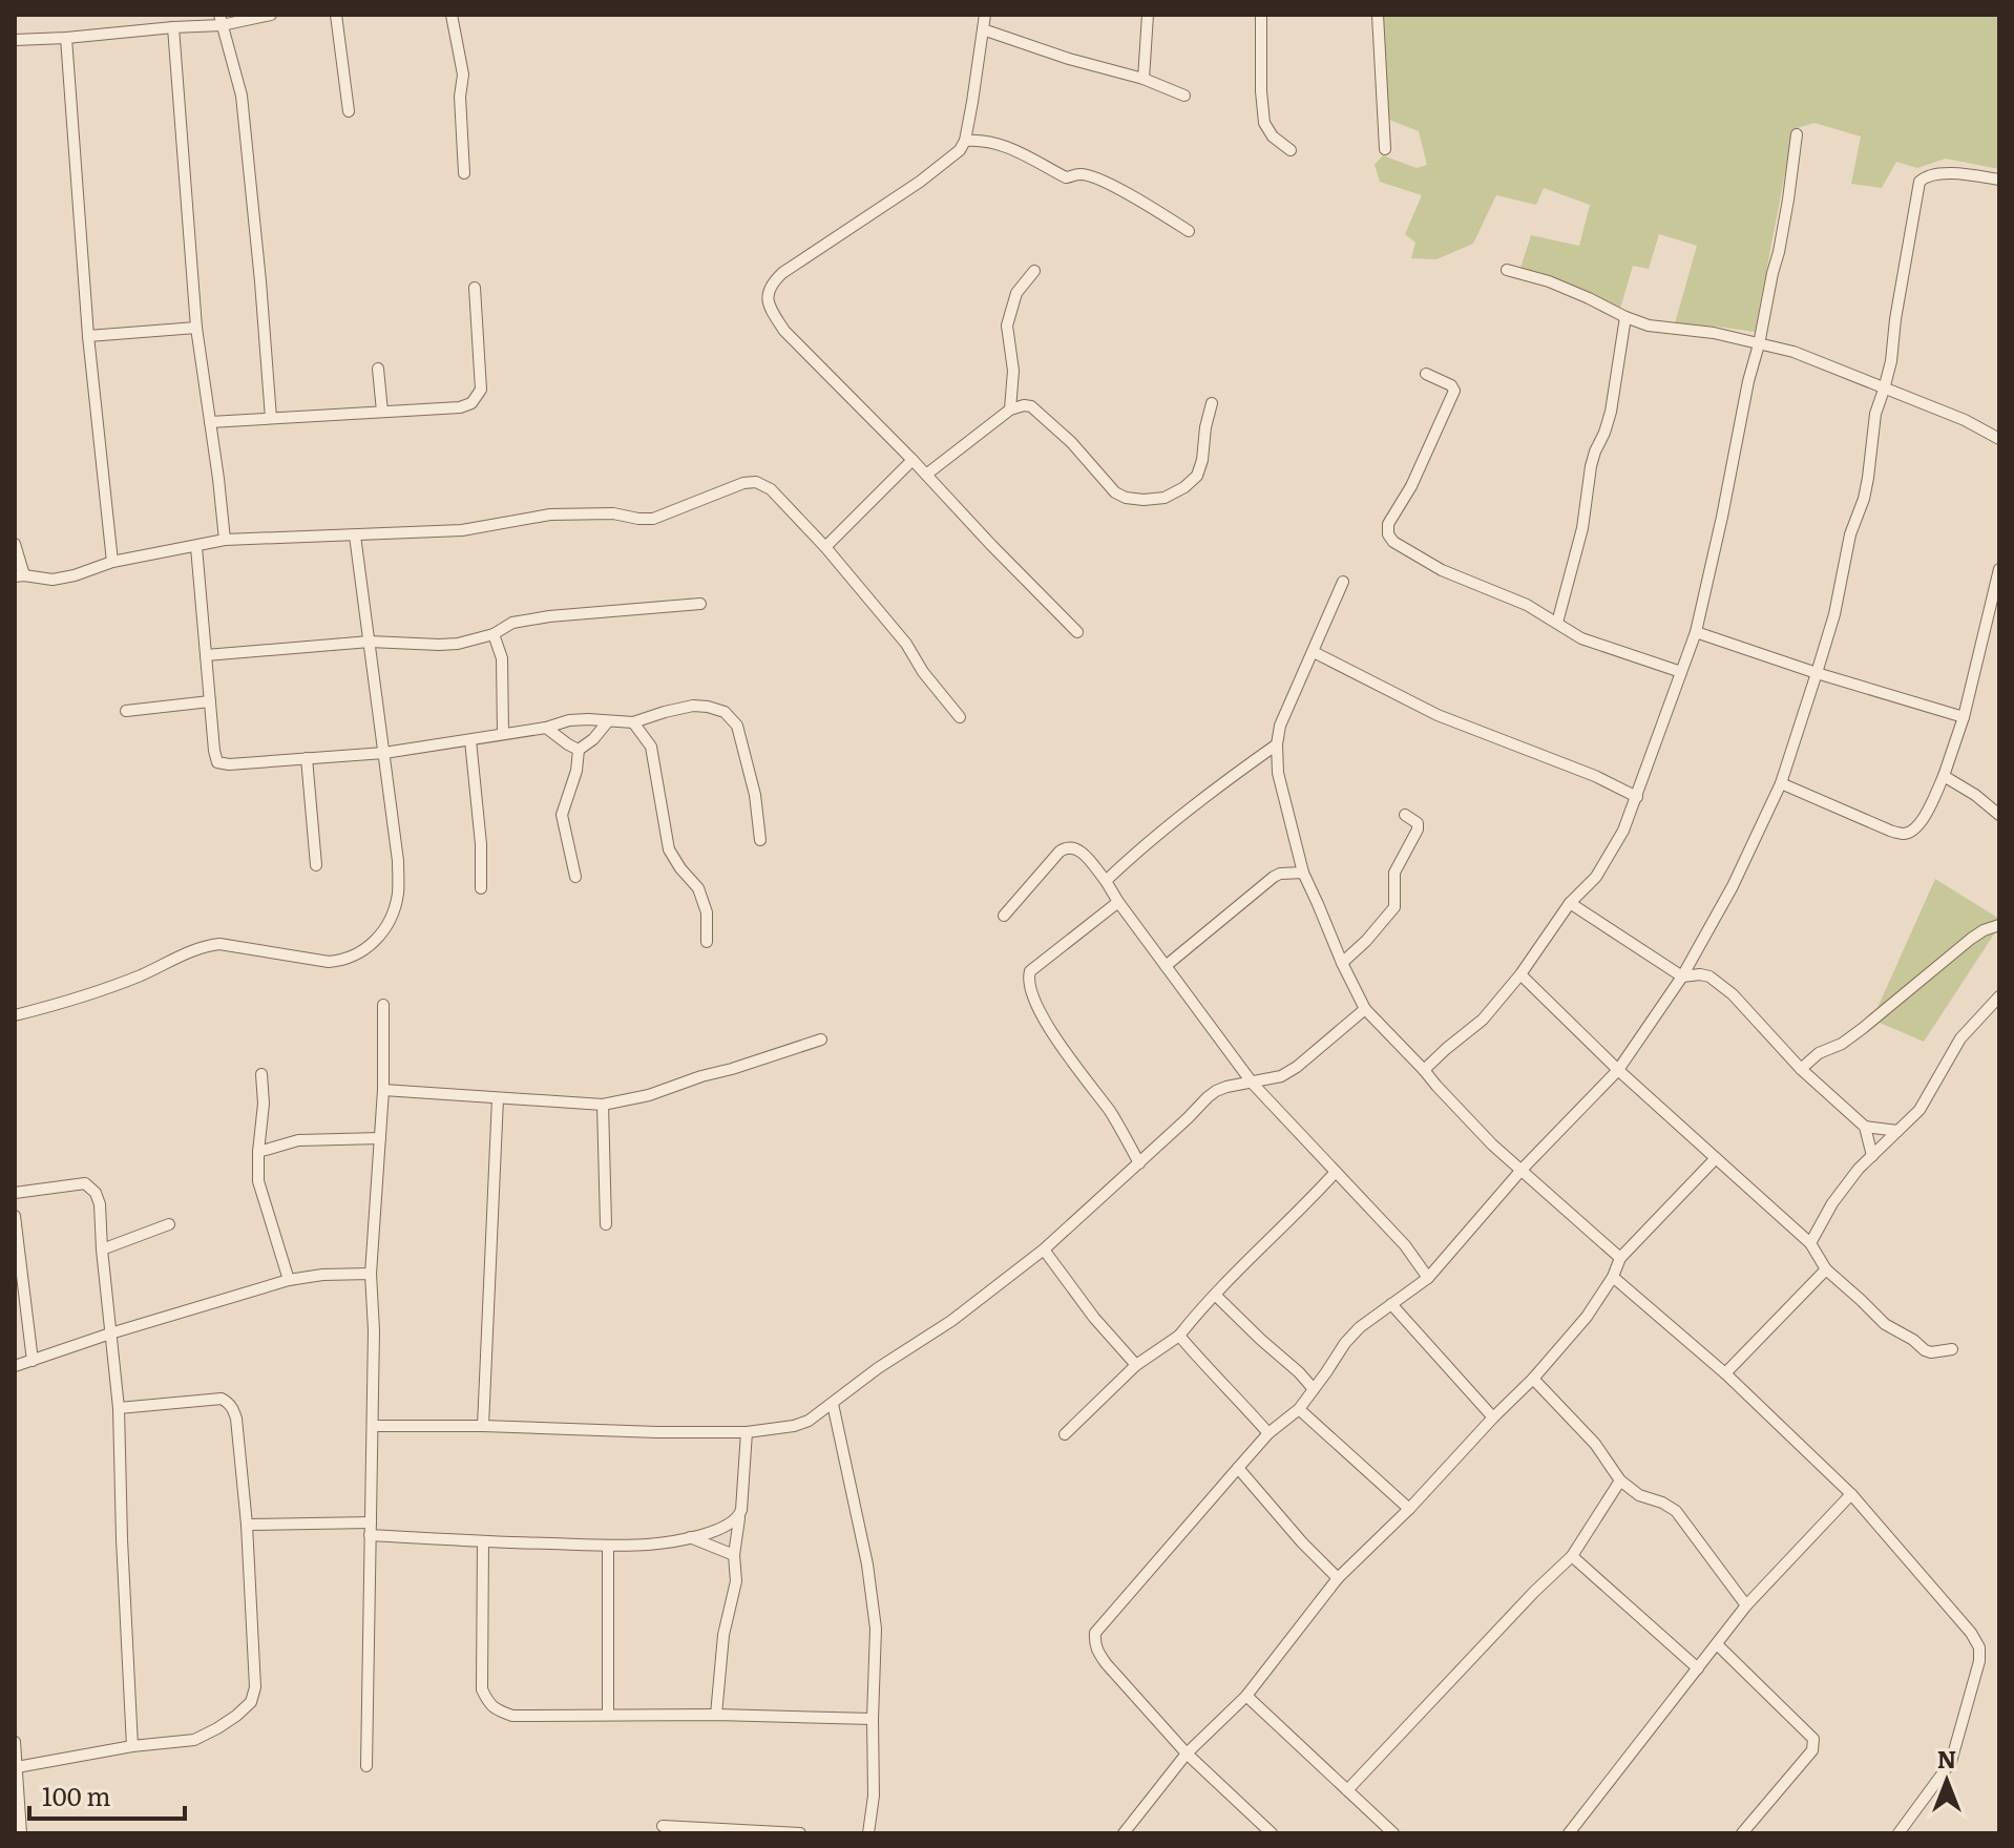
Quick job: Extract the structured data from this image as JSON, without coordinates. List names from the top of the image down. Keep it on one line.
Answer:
{"scale_bar":"100 m","north":"top"}
